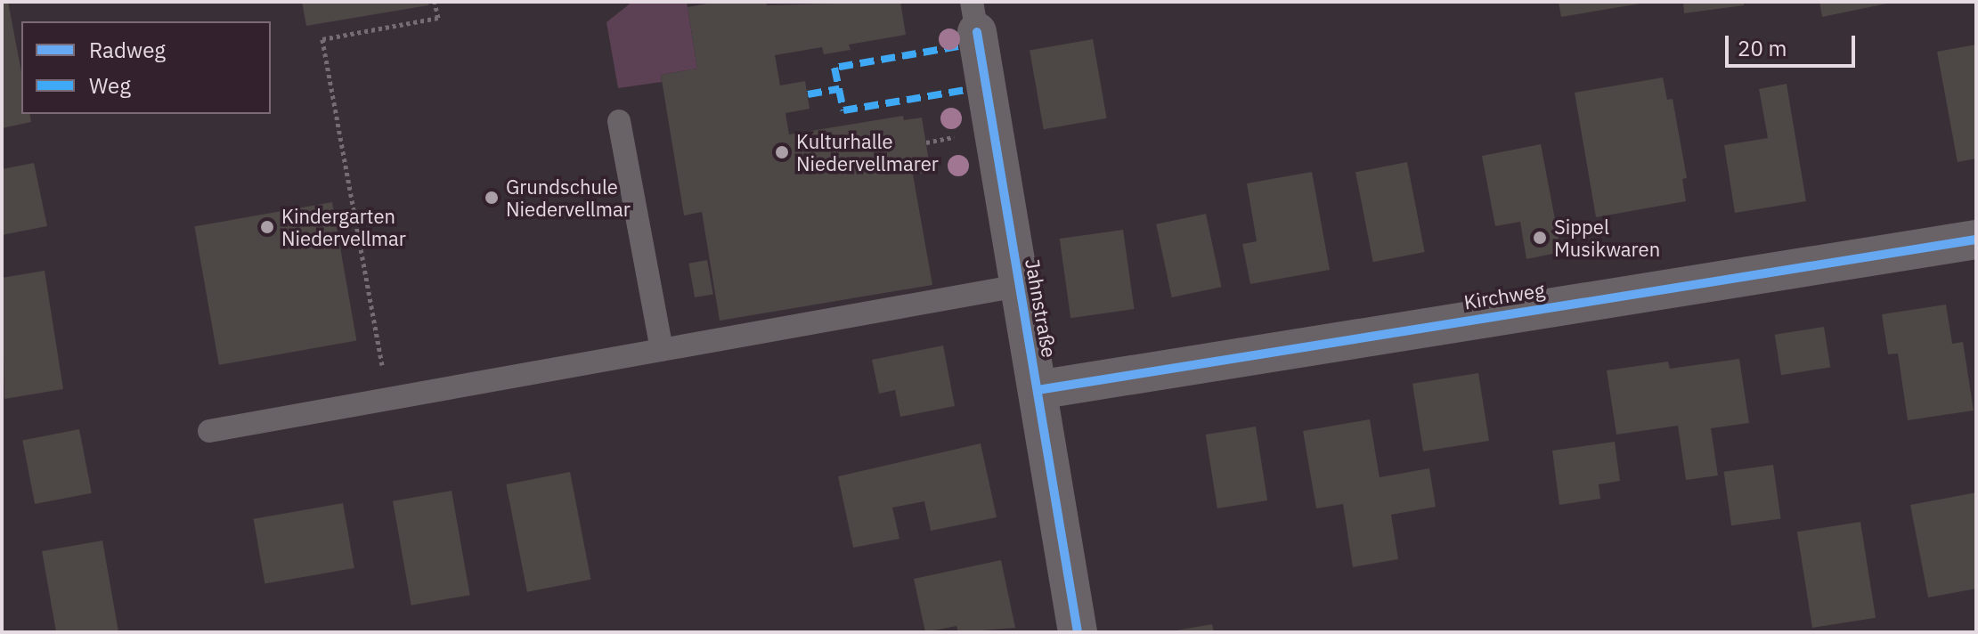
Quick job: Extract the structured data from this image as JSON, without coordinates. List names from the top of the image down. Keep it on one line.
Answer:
{"streets":{"street":["Kirchweg","Jahnstraße"]},"crossings":[["Kirchweg","Jahnstraße"]],"places":["Kulturhalle Niedervellmarer","Grundschule Niedervellmar","Kindergarten Niedervellmar","Sippel Musikwaren"],"legend":["Radweg","Weg"],"scale_bar":"20 m"}
